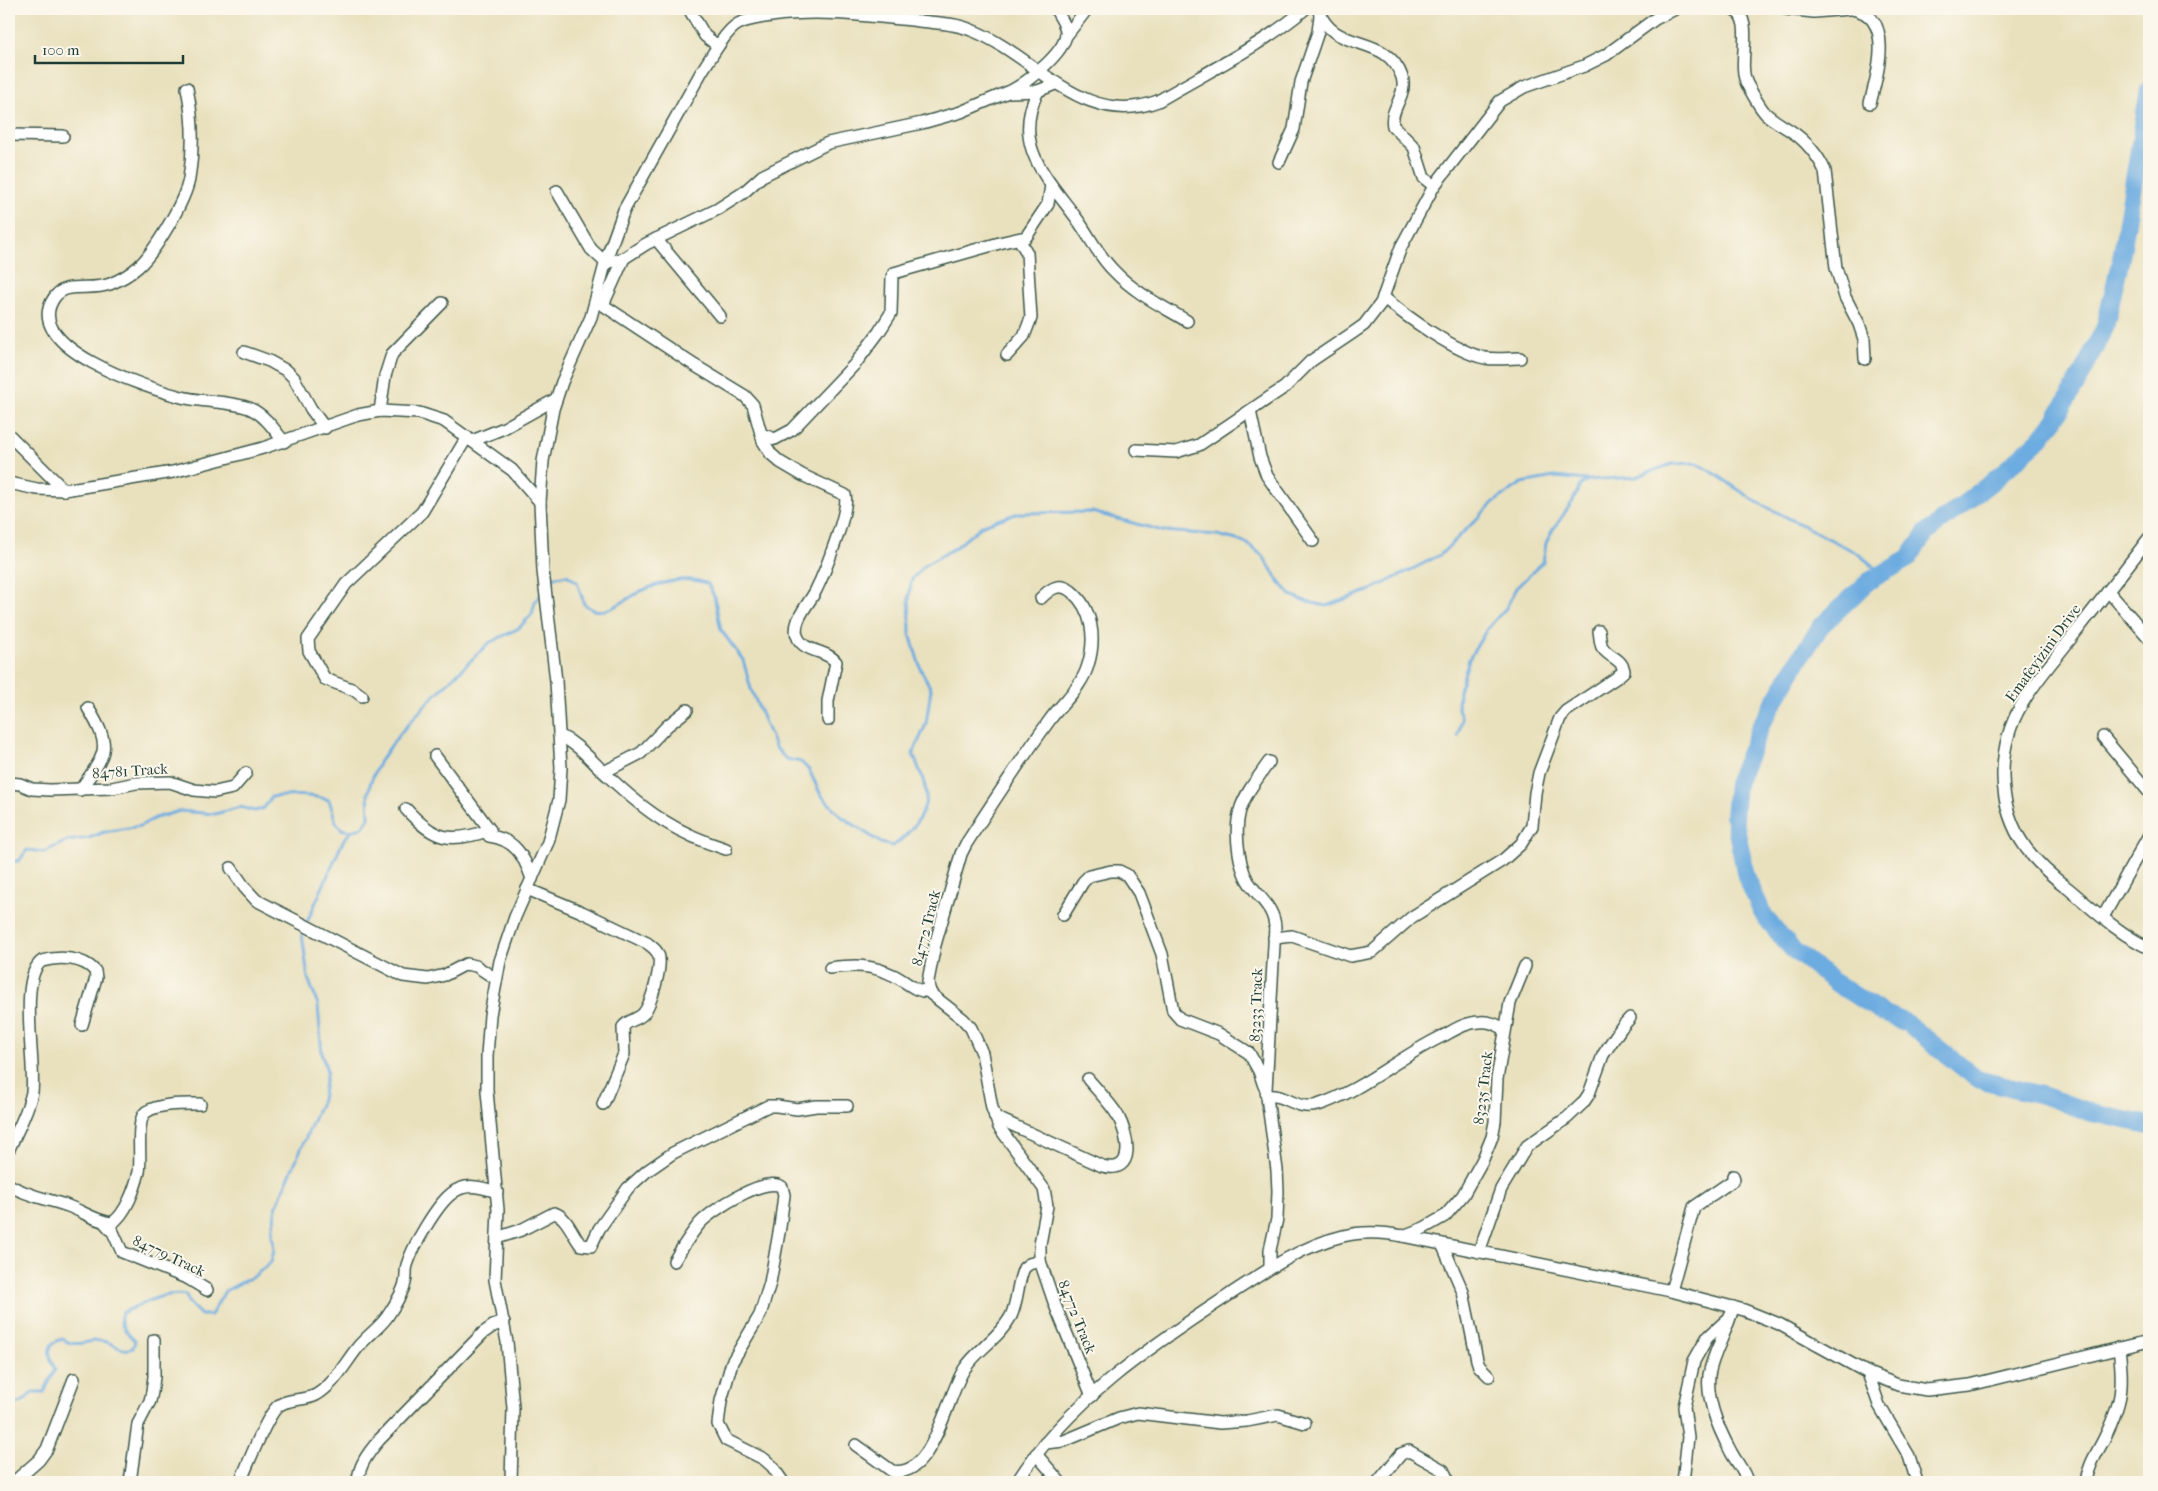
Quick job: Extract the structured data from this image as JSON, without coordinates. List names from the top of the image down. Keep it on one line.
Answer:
{"streets":{"street":["Emafeyizini Drive","84781 Track","84772 Track","83233 Track","83235 Track","84779 Track"]},"scale_bar":"100 m"}
